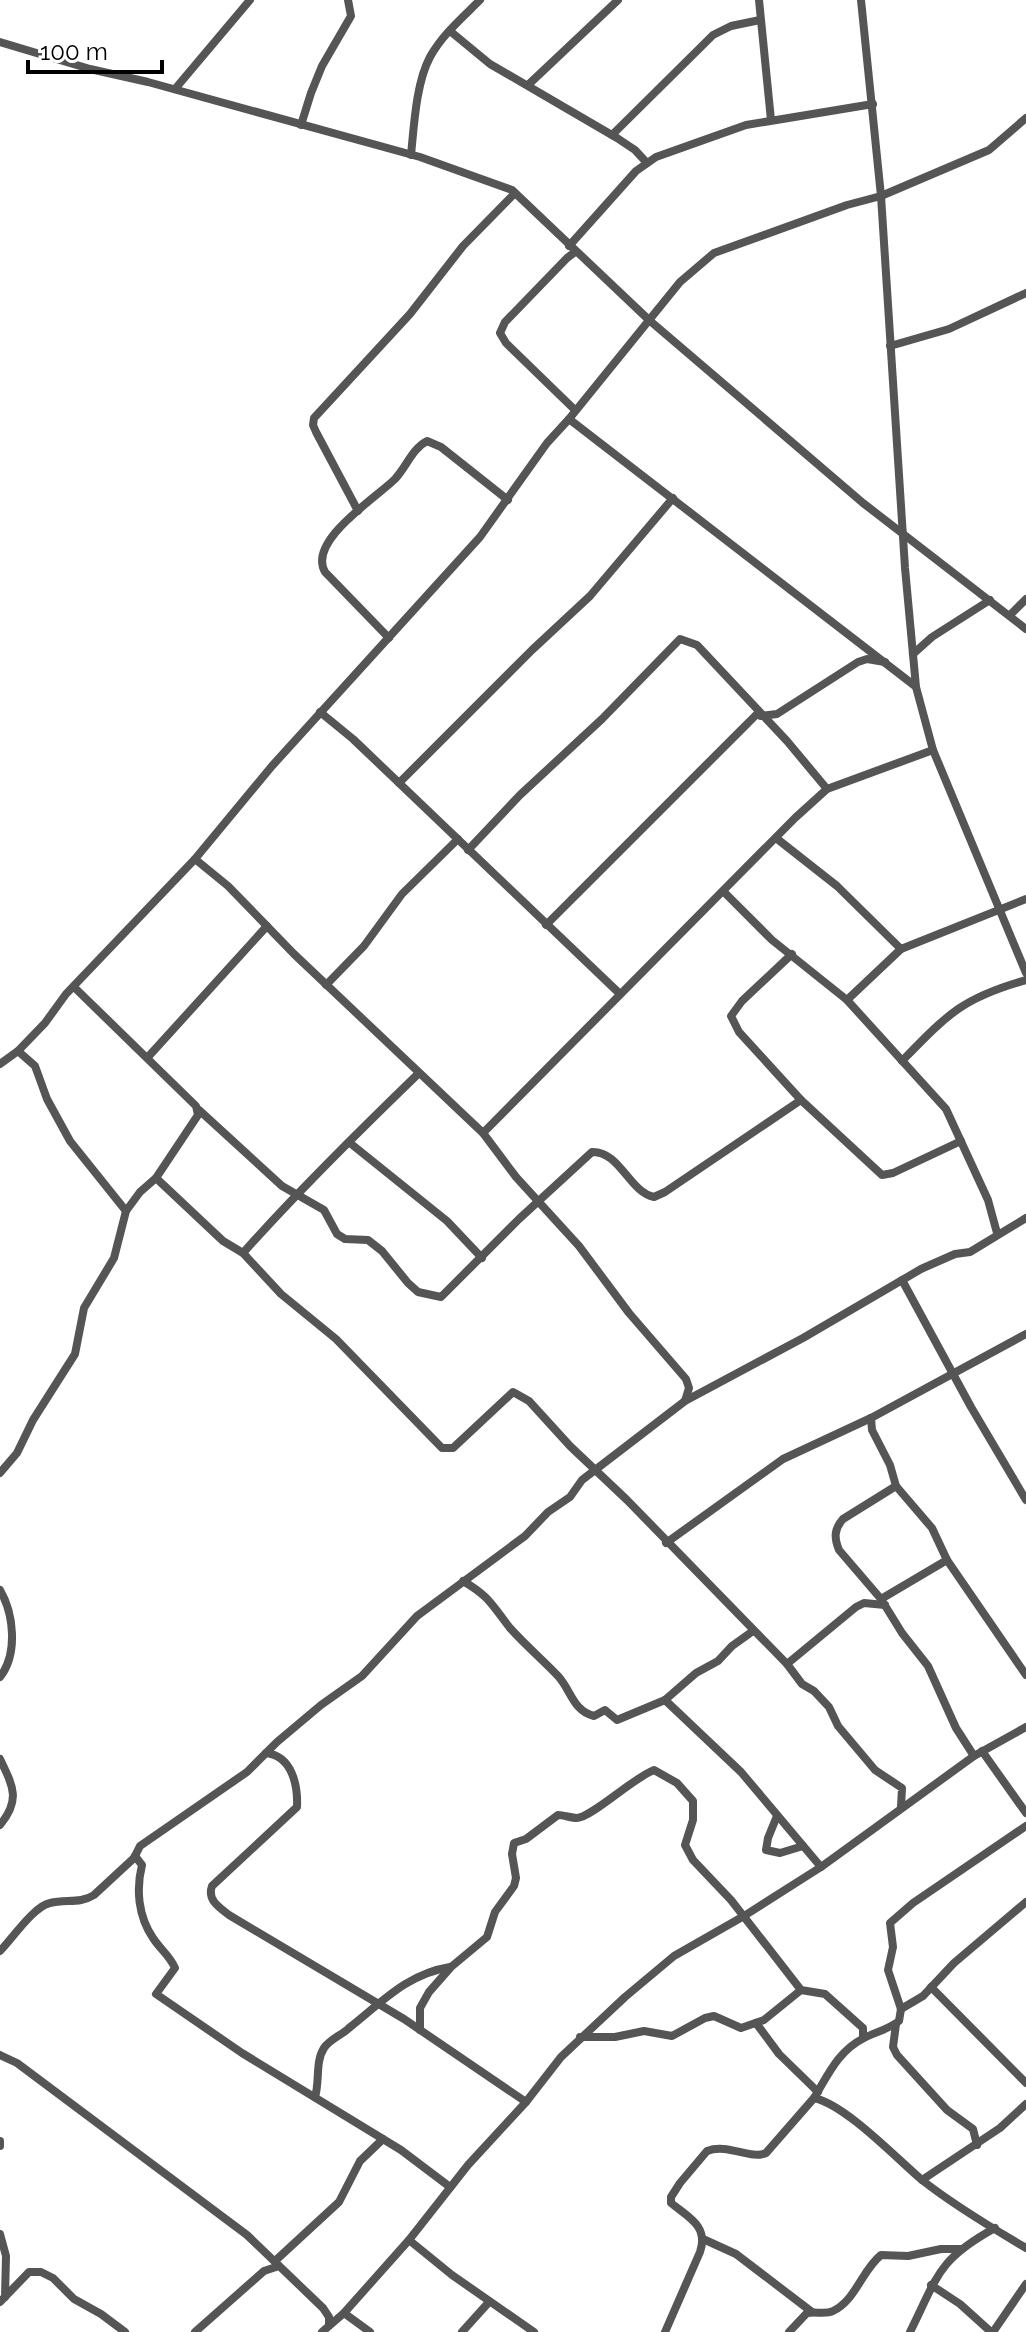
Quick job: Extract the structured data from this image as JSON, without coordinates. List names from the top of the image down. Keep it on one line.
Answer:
{"scale_bar":"100 m"}
